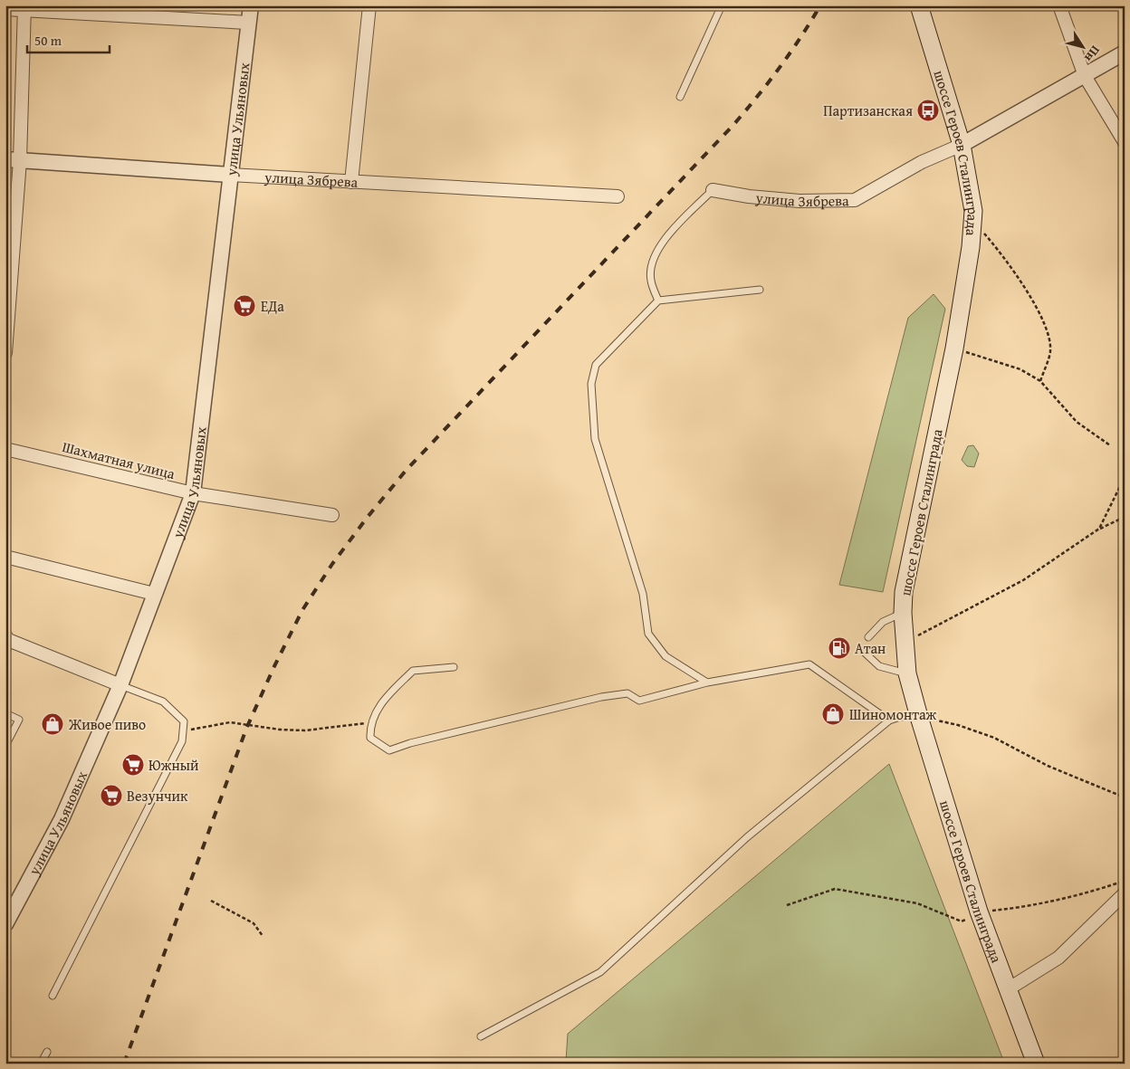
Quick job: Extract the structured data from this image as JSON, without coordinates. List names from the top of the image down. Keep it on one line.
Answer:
{"streets":{"main road":["шоссе Героев Сталинграда"],"street":["улица Ульяновых","улица Зябрева","Шахматная улица"]},"crossings":[["улица Ульяновых","улица Зябрева"],["улица Ульяновых","Шахматная улица"],["шоссе Героев Сталинграда","улица Зябрева"]],"places":{"bus stop":["Партизанская"],"supermarket":["ЕДа","Южный","Везунчик"],"fuel station":["Атан"],"shop":["Шиномонтаж","Живое пиво"]},"scale_bar":"50 m","north":"bottom right"}
